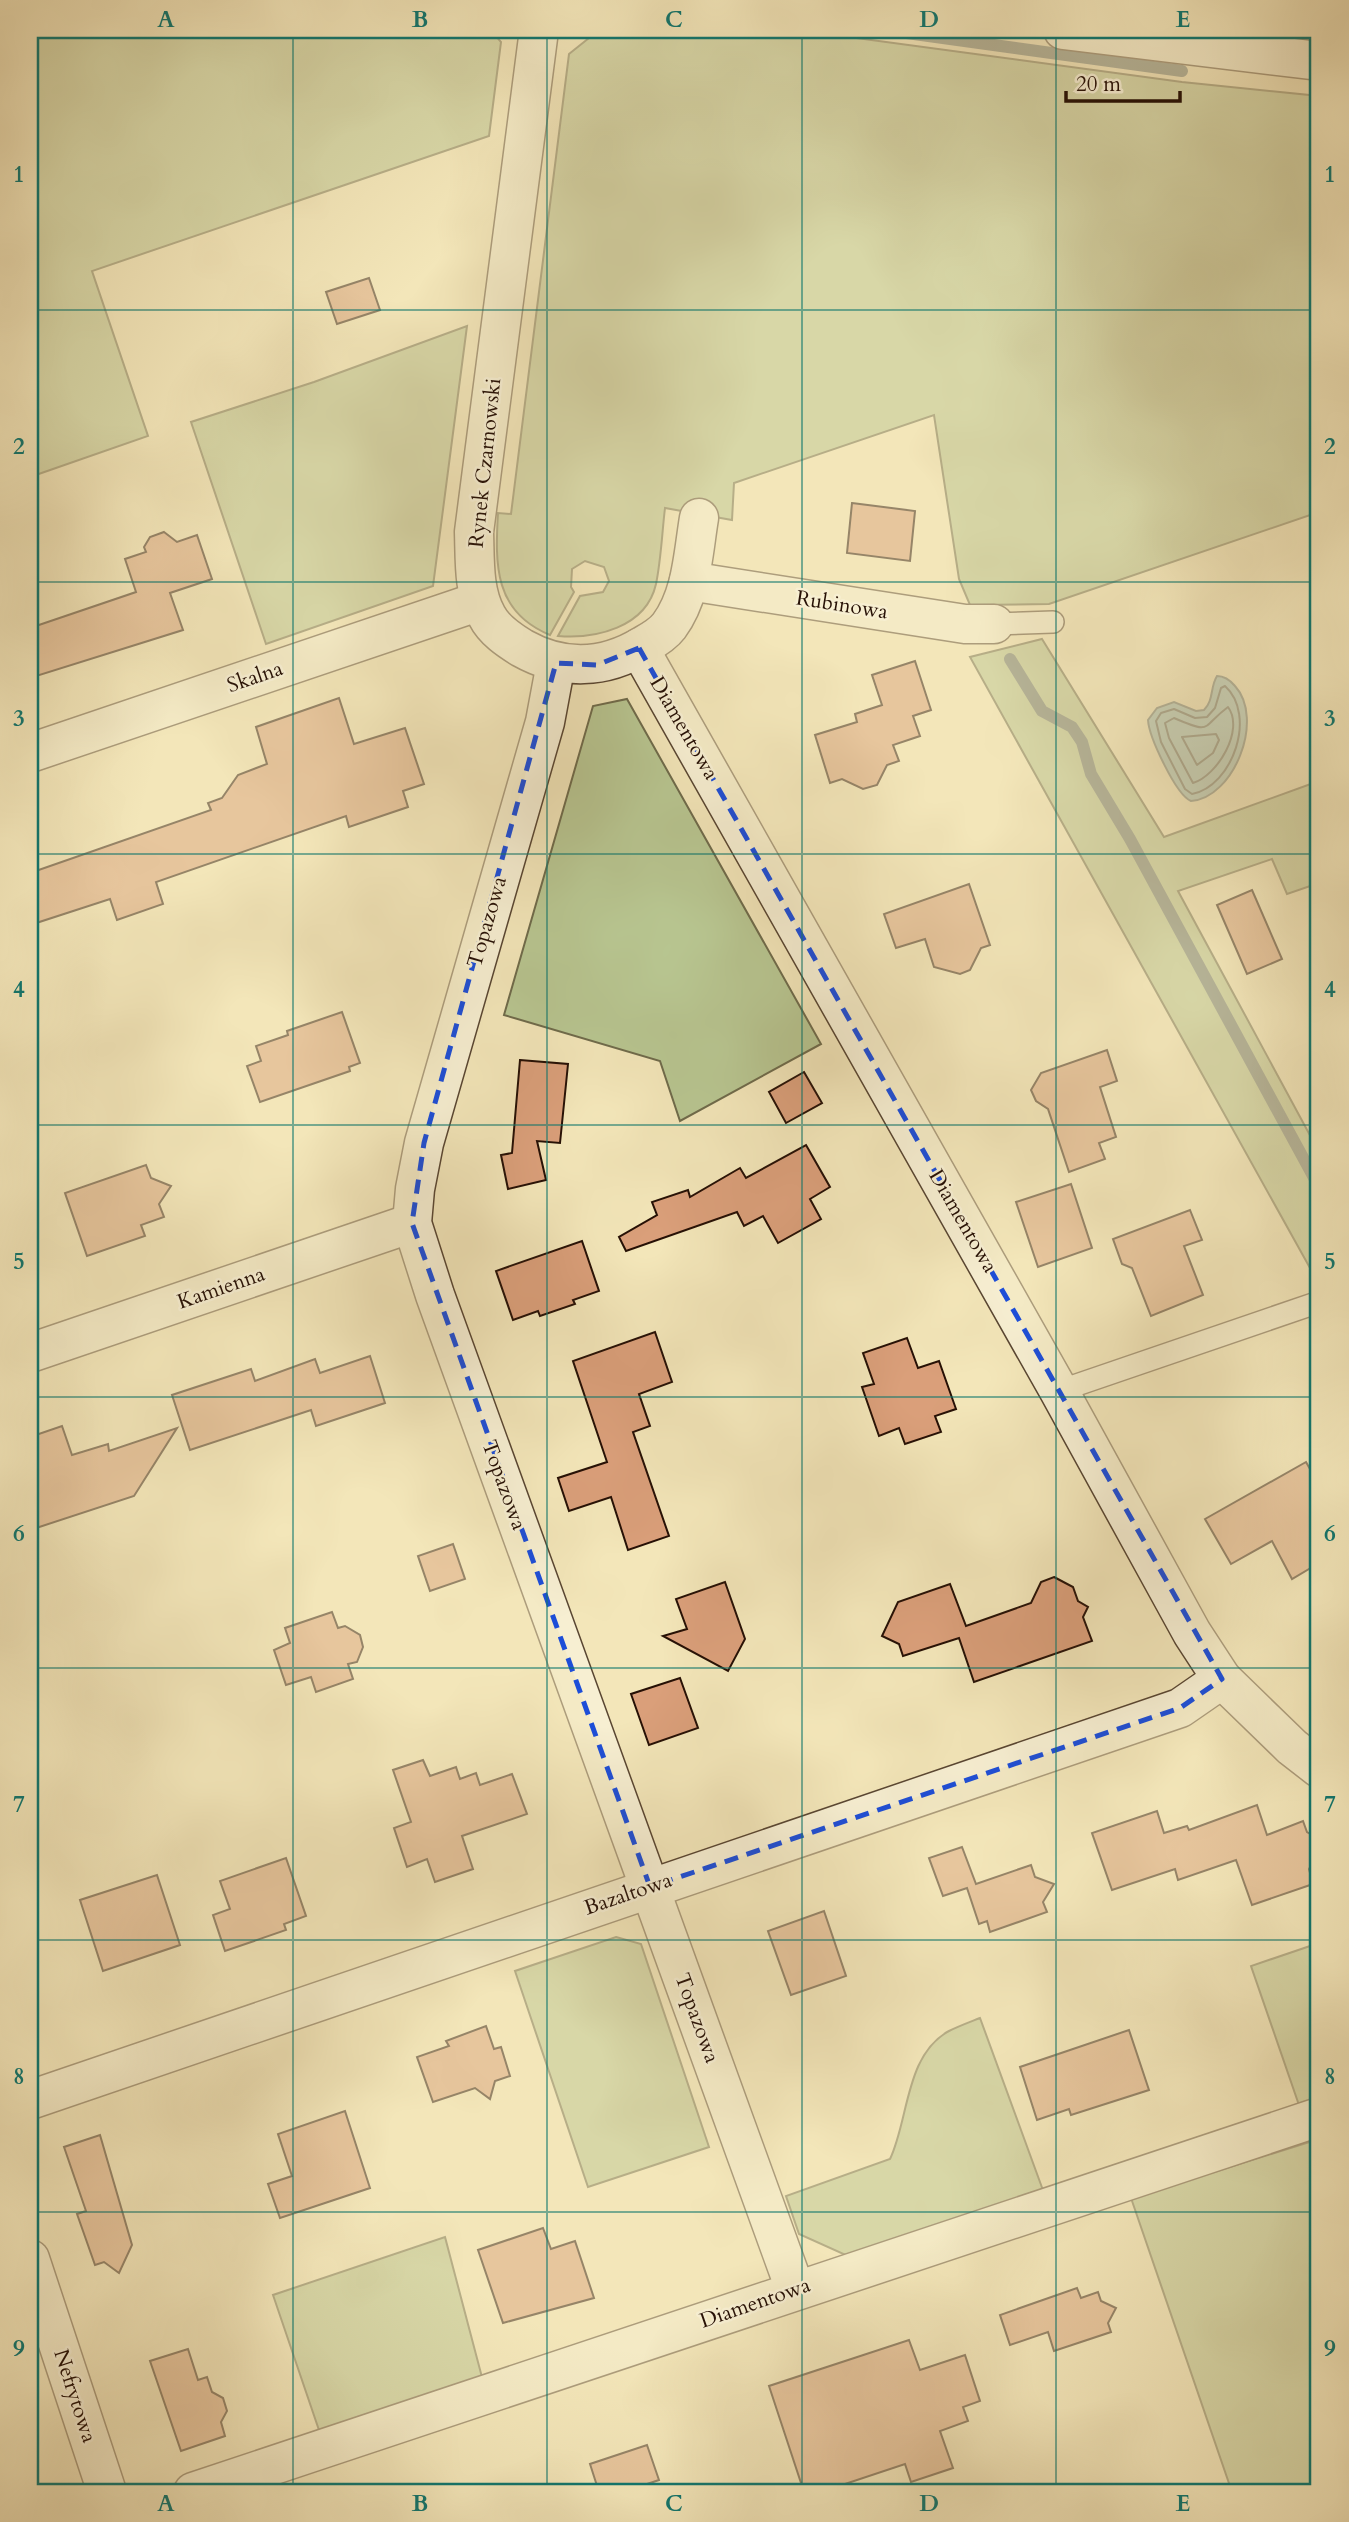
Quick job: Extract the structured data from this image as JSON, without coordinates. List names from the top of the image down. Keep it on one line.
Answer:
{"streets":{"street":["Rynek Czarnowski","Rubinowa","Skalna","Diamentowa","Topazowa","Kamienna","Bazaltowa","Nefrytowa"]},"crossings":[["Rynek Czarnowski","Rubinowa"],["Rynek Czarnowski","Skalna"],["Rynek Czarnowski","Diamentowa"],["Rynek Czarnowski","Topazowa"],["Diamentowa","Topazowa"],["Diamentowa","Bazaltowa"],["Topazowa","Kamienna"],["Topazowa","Bazaltowa"]],"scale_bar":"20 m","grid":{"columns":["A","B","C","D","E"],"rows":["1","2","3","4","5","6","7","8","9"]}}
